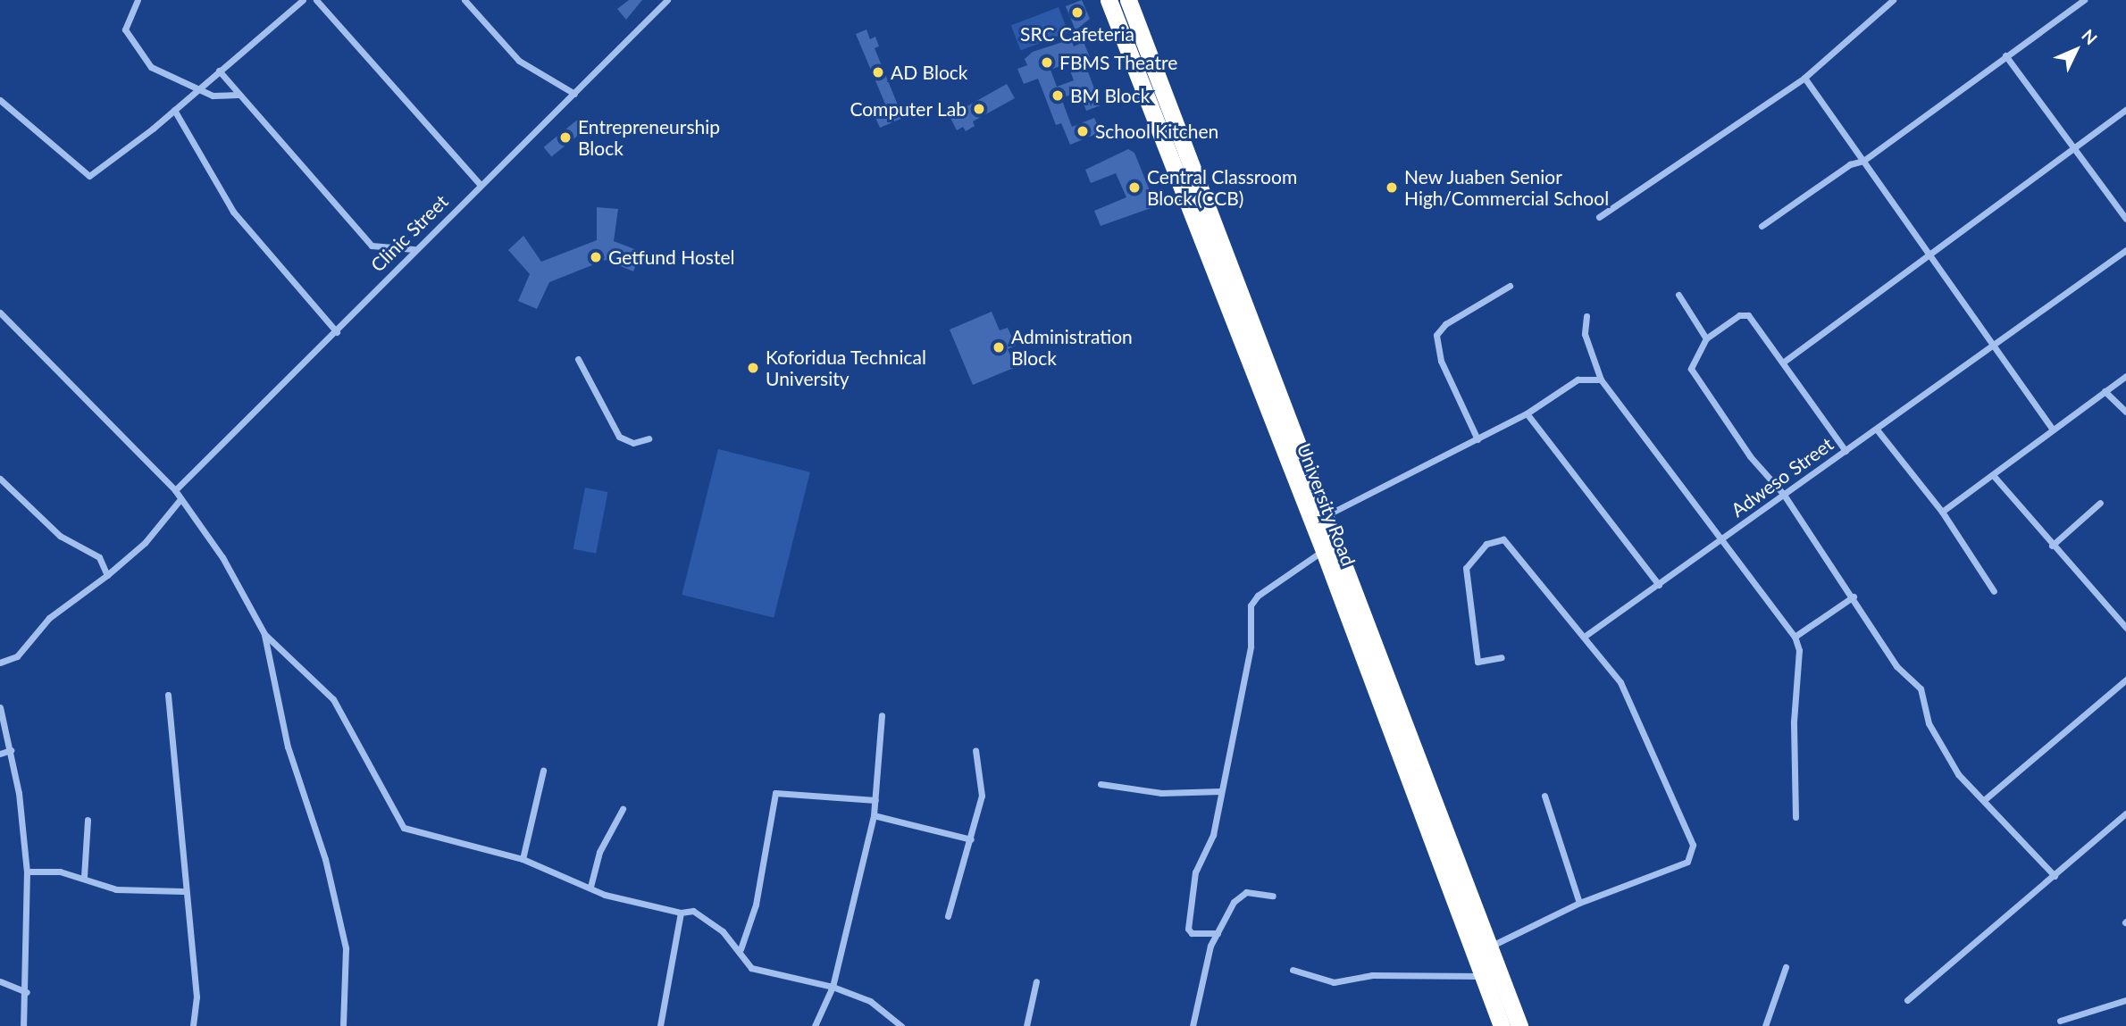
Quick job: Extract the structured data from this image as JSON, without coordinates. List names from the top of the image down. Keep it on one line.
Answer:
{"streets":{"highway":["University Road"],"street":["Clinic Street","Adweso Street"]},"places":["SRC Cafeteria","FBMS Theatre","AD Block","BM Block","Computer Lab","School Kitchen","Entrepreneurship Block","Central Classroom Block (CCB)","New Juaben Senior High/Commercial School","Getfund Hostel","Administration Block","Koforidua Technical University"],"north":"top right"}
